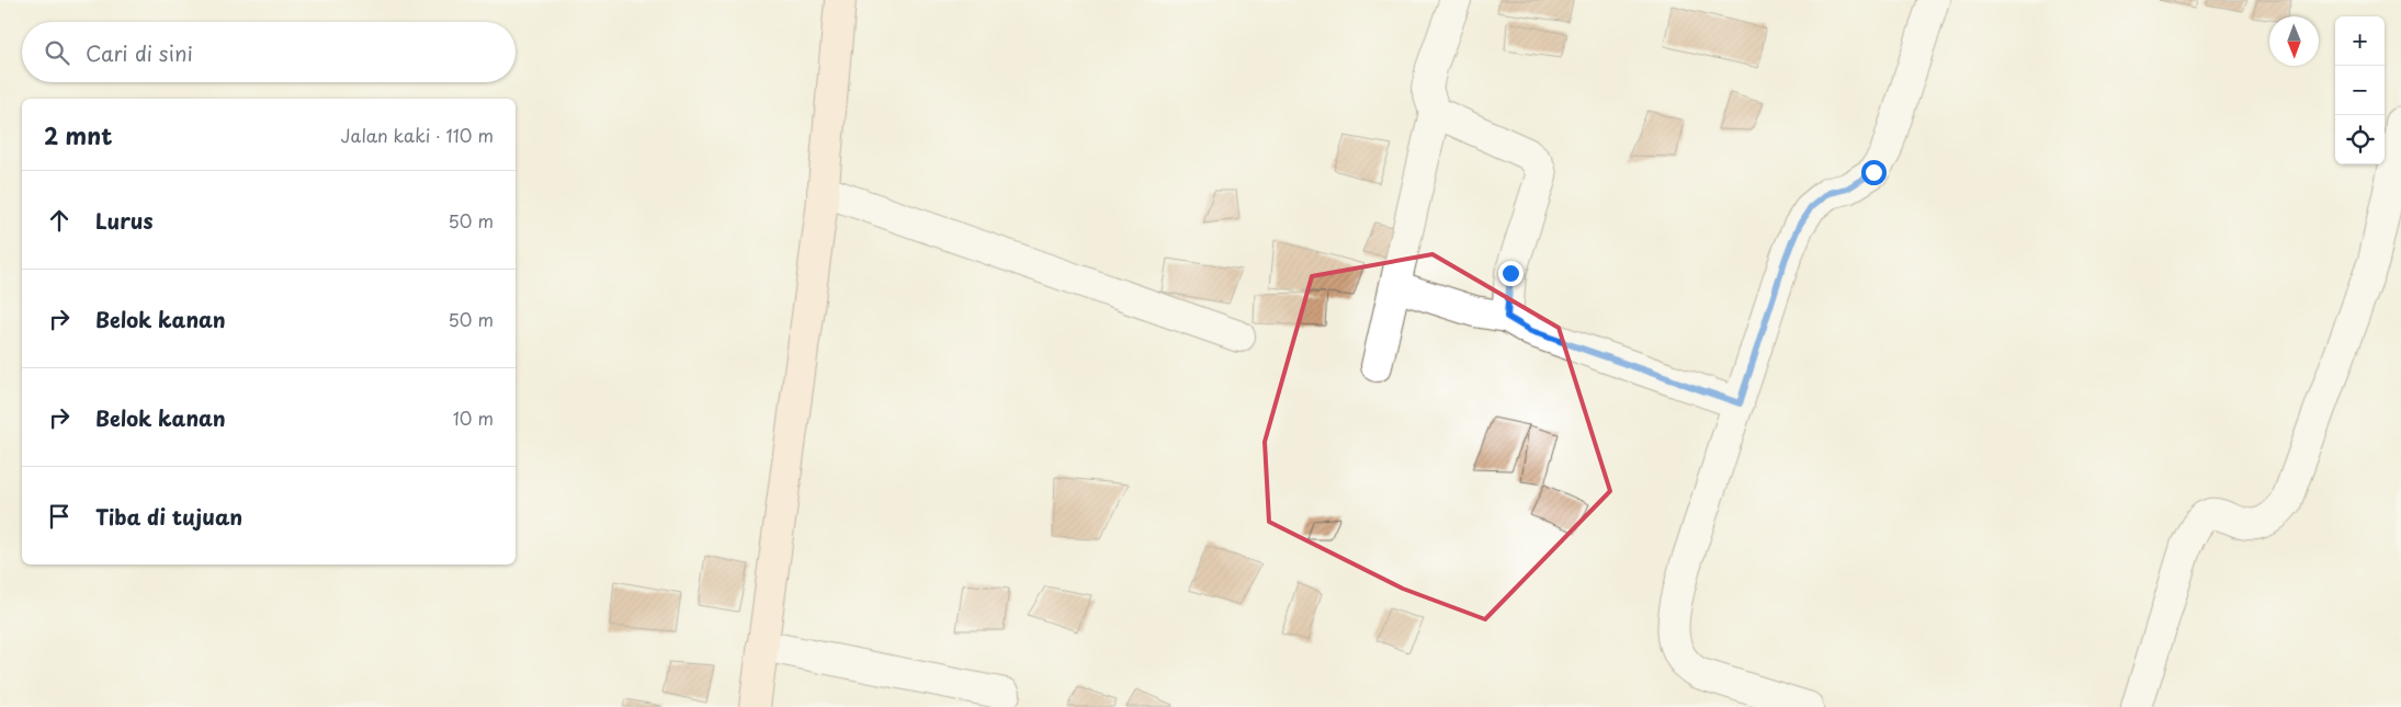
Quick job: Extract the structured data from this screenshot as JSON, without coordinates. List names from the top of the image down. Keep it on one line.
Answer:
{"north":"bottom","page":{"map_buttons":["+","−"],"search":"Cari di sini","heading":["2 mnt","Jalan kaki · 110 m"],"list":[["Lurus","50 m"],["Belok kanan","50 m"],["Belok kanan","10 m"],"Tiba di tujuan"]}}
